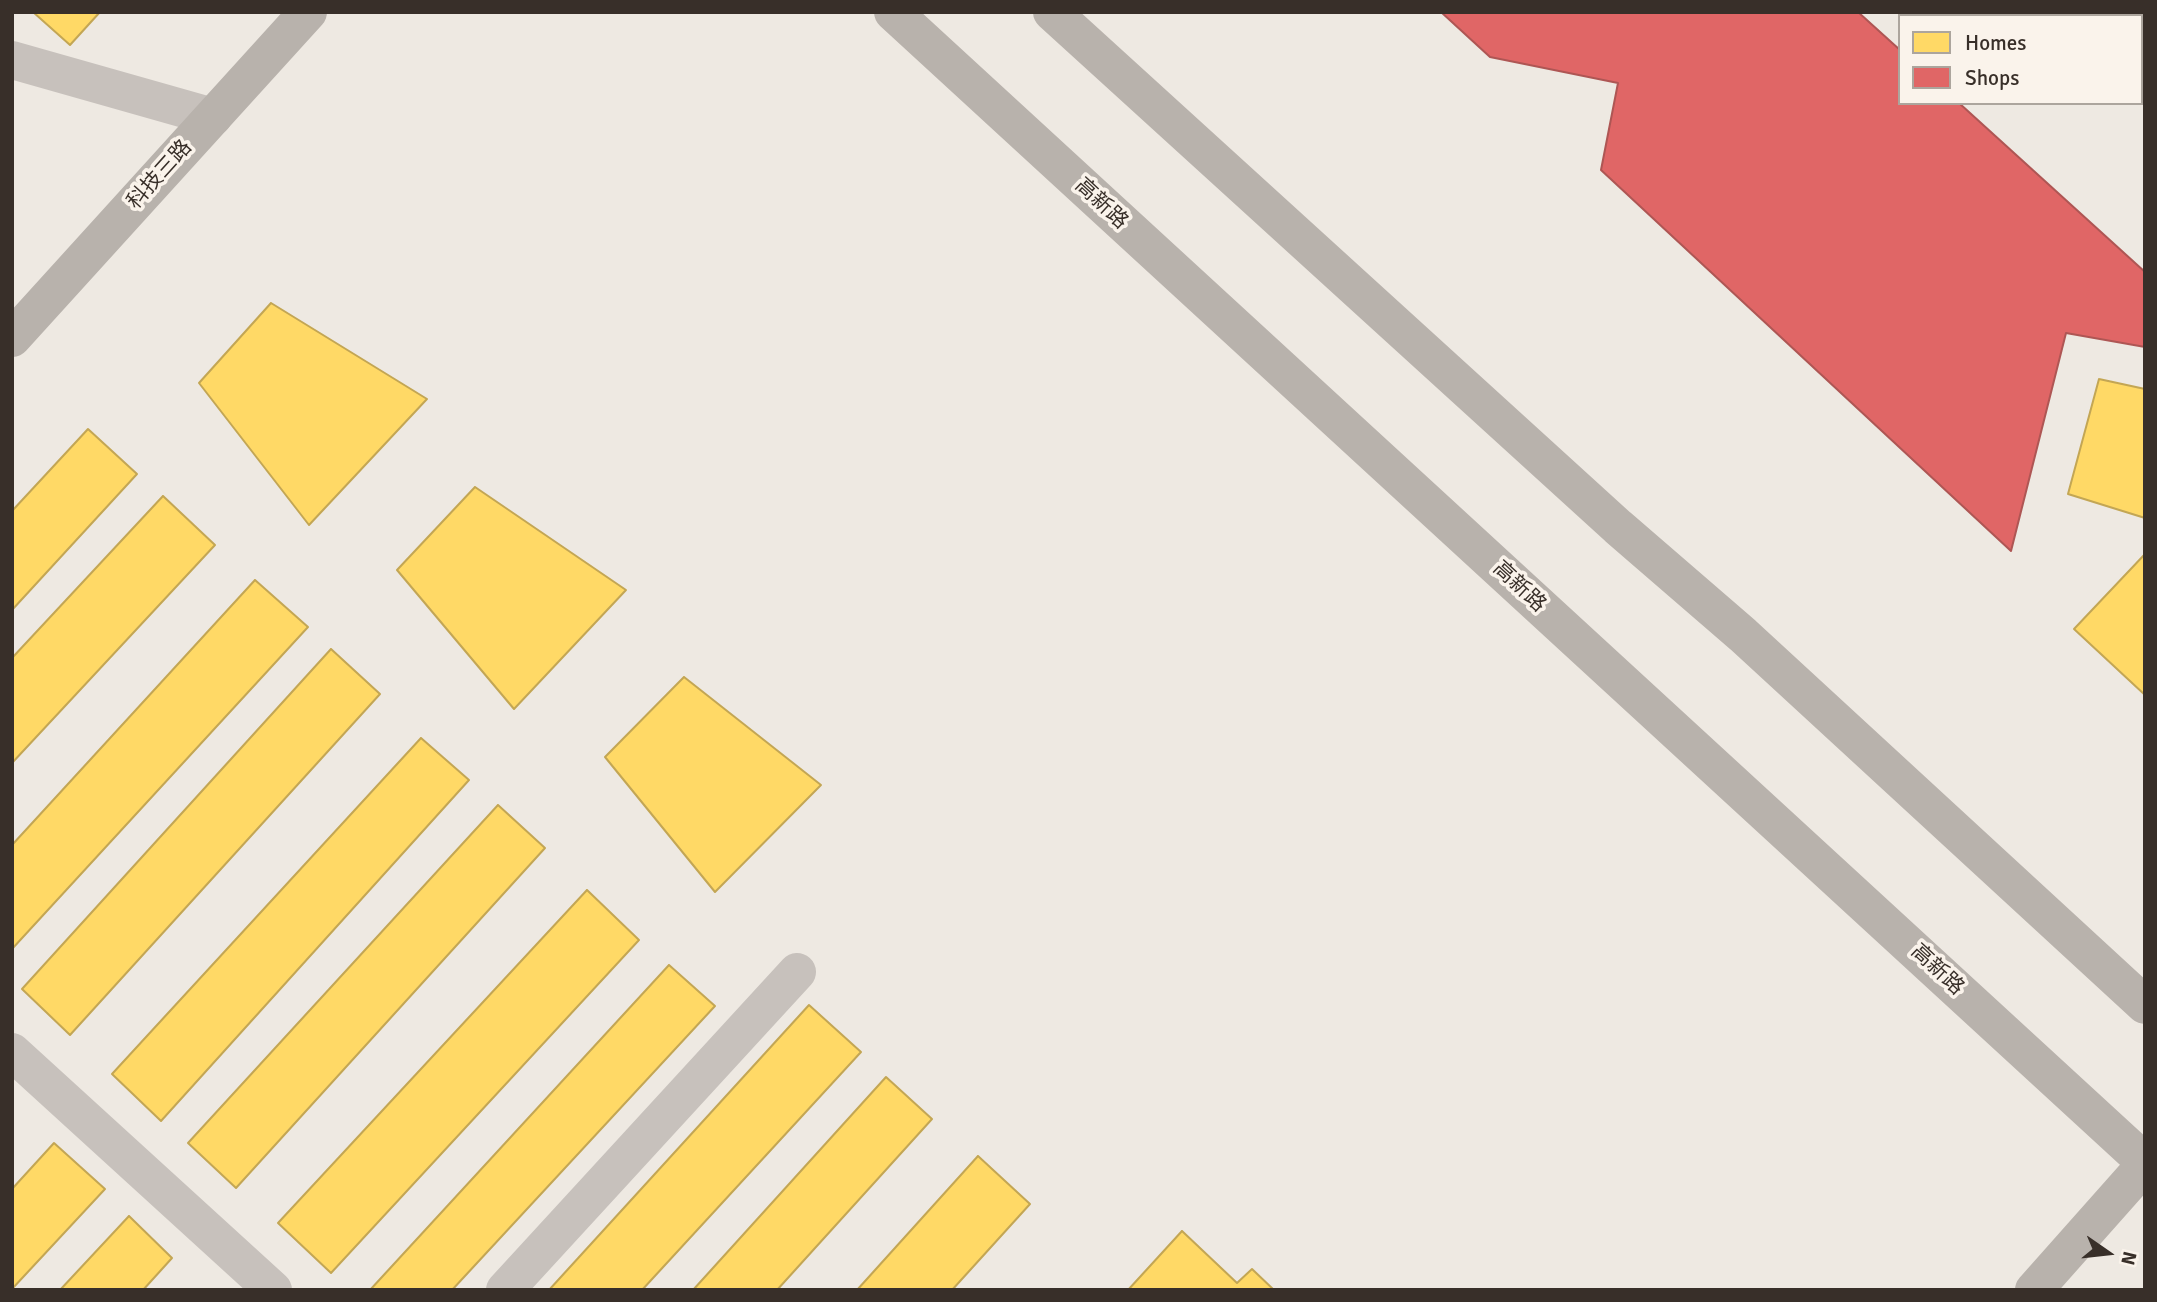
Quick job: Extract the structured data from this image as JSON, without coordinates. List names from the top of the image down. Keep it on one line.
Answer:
{"streets":{"main road":["科技三路","高新路"]},"legend":["Homes","Shops"],"north":"right"}
